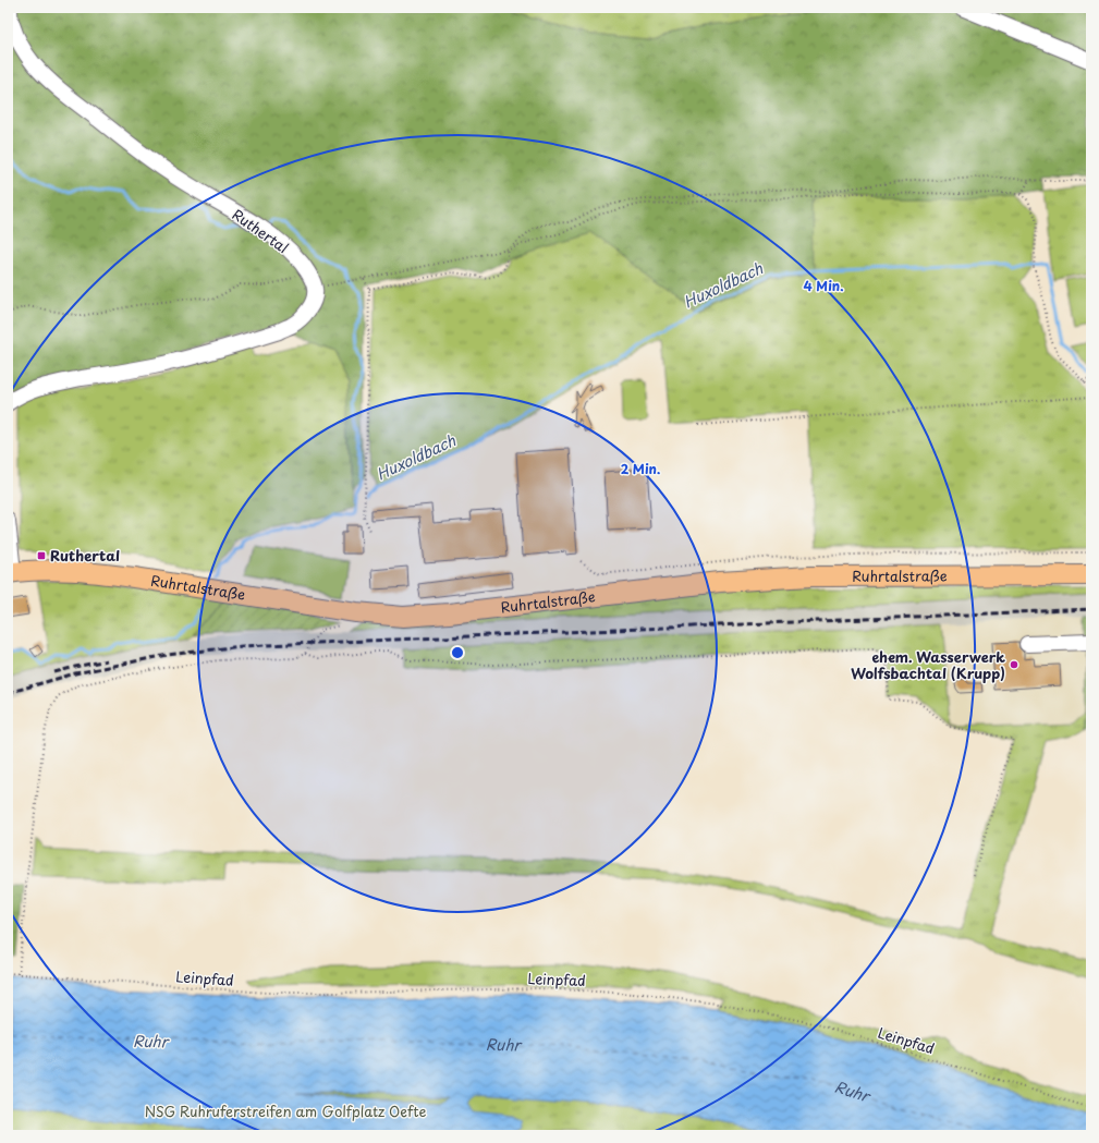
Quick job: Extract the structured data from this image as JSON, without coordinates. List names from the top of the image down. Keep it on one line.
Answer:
{"streets":{"main road":["Ruhrtalstraße"],"street":["Ruthertal"],"path":["Leinpfad"]},"water":["Huxoldbach","Ruhr"],"parks":["NSG Ruhruferstreifen am Golfplatz Oefte"],"places":{"transit":["Ruthertal"],"other":["ehem. Wasserwerk Wolfsbachtal (Krupp)"]},"rings":["4 Min.","2 Min."]}
